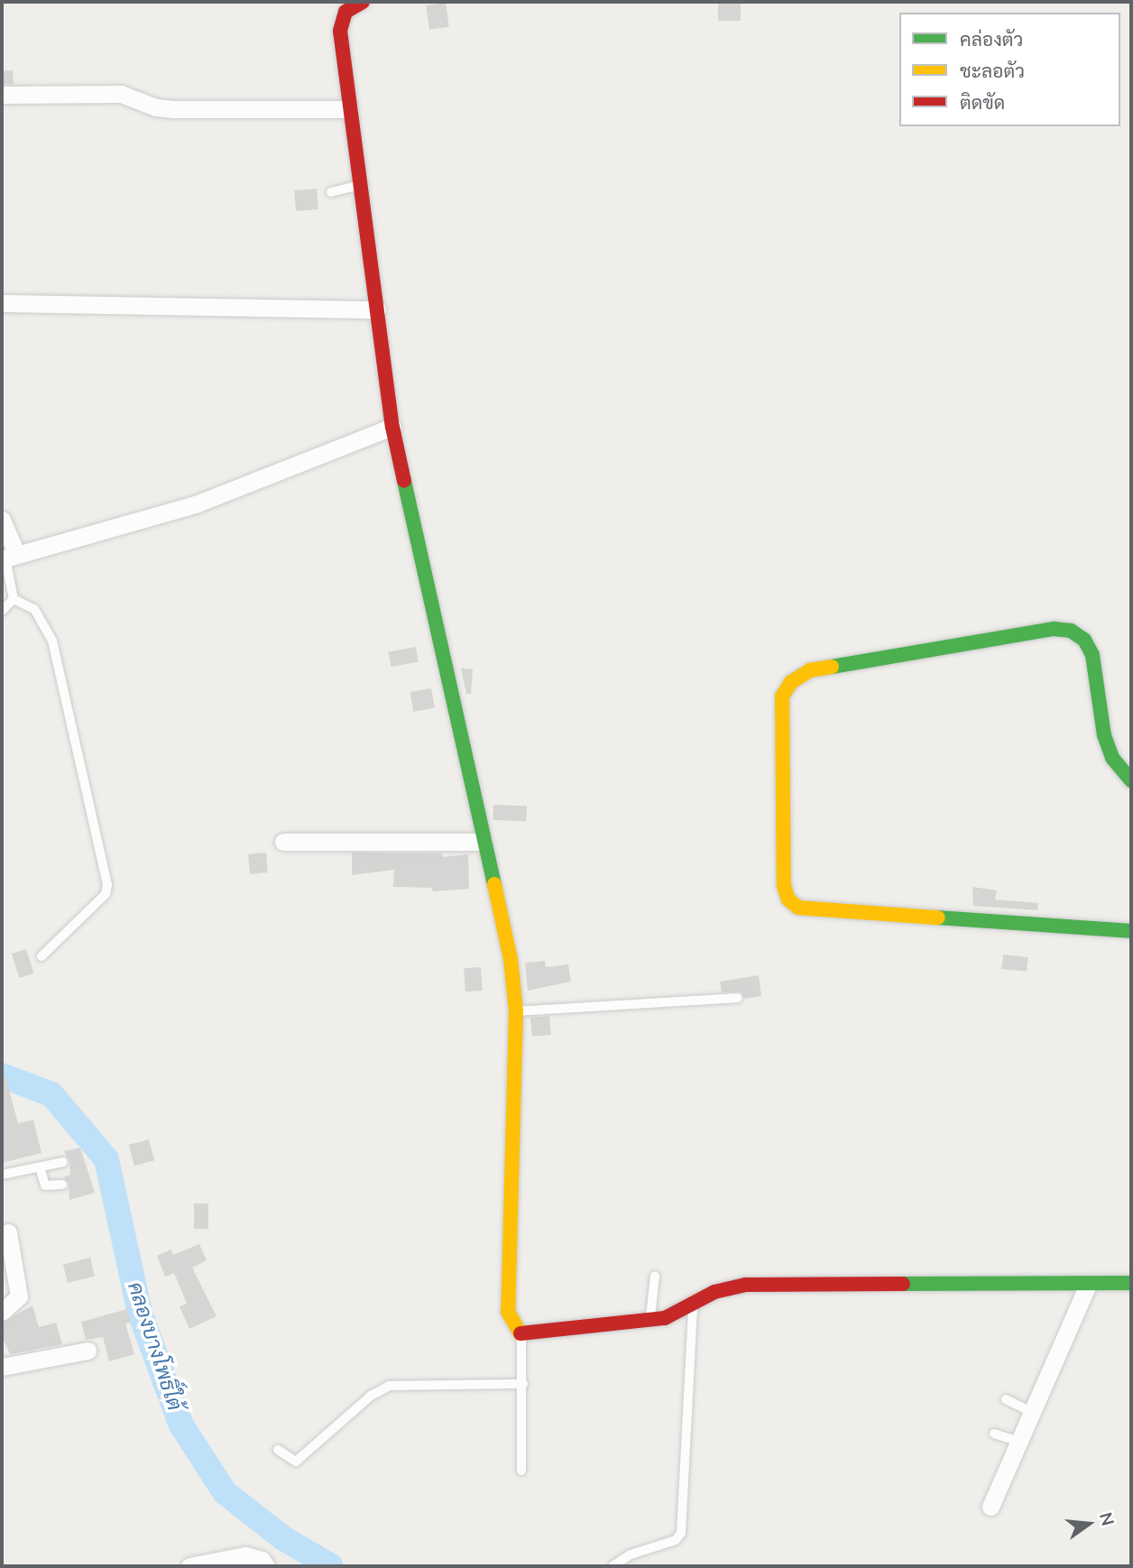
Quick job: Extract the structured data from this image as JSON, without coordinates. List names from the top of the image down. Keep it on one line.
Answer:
{"water":["คลองบางโพธิ์ใต้"],"legend":["คล่องตัว","ชะลอตัว","ติดขัด"],"north":"right"}
